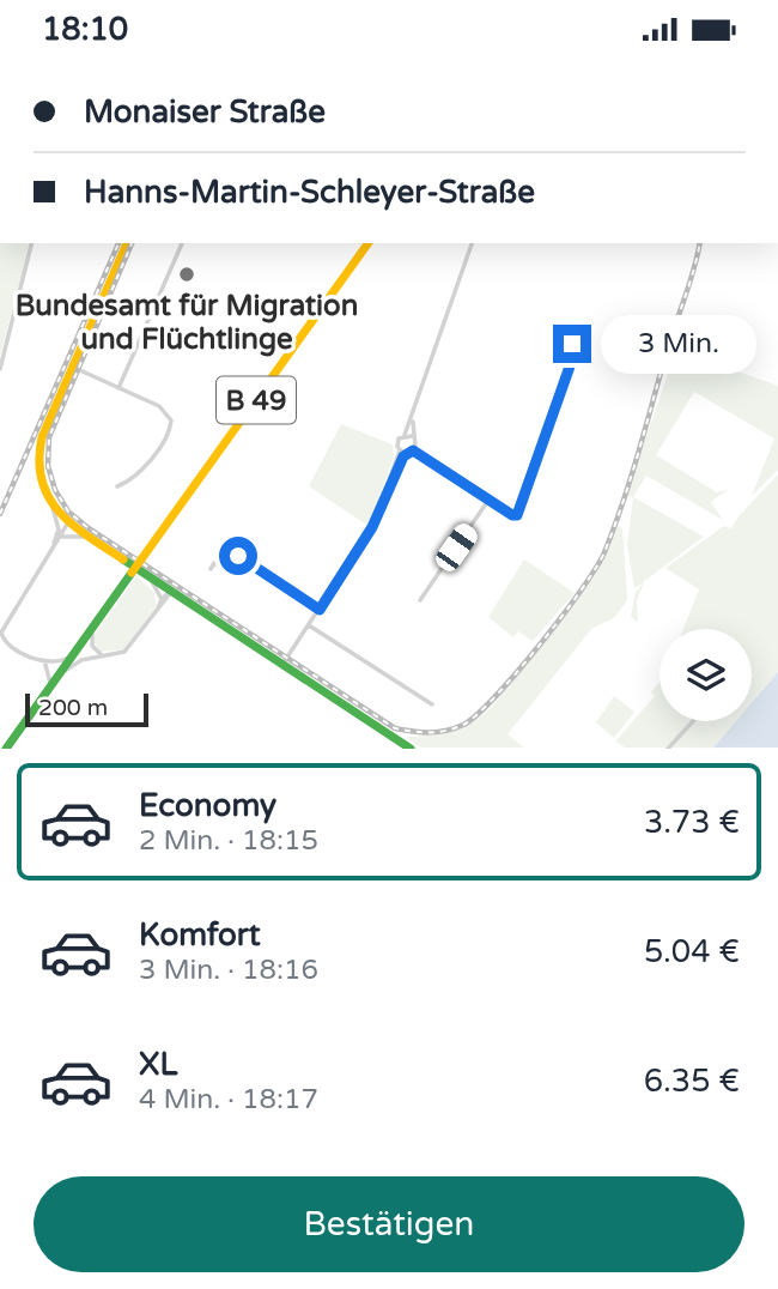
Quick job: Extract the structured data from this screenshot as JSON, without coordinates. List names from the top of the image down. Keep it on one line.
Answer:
{"streets":{"street":["B 49"]},"places":["Bundesamt für Migration und Flüchtlinge"],"scale_bar":"200 m","page":{"status":"18:10","banner":["Monaiser Straße","Hanns-Martin-Schleyer-Straße"],"bubble":"3 Min.","scale":"200 m","list":[{"name":"Economy","note":"2 Min. · 18:15","value":"3.73 €"},{"name":"Komfort","note":"3 Min. · 18:16","value":"5.04 €"},{"name":"XL","note":"4 Min. · 18:17","value":"6.35 €"}],"buttons":"Bestätigen"}}
